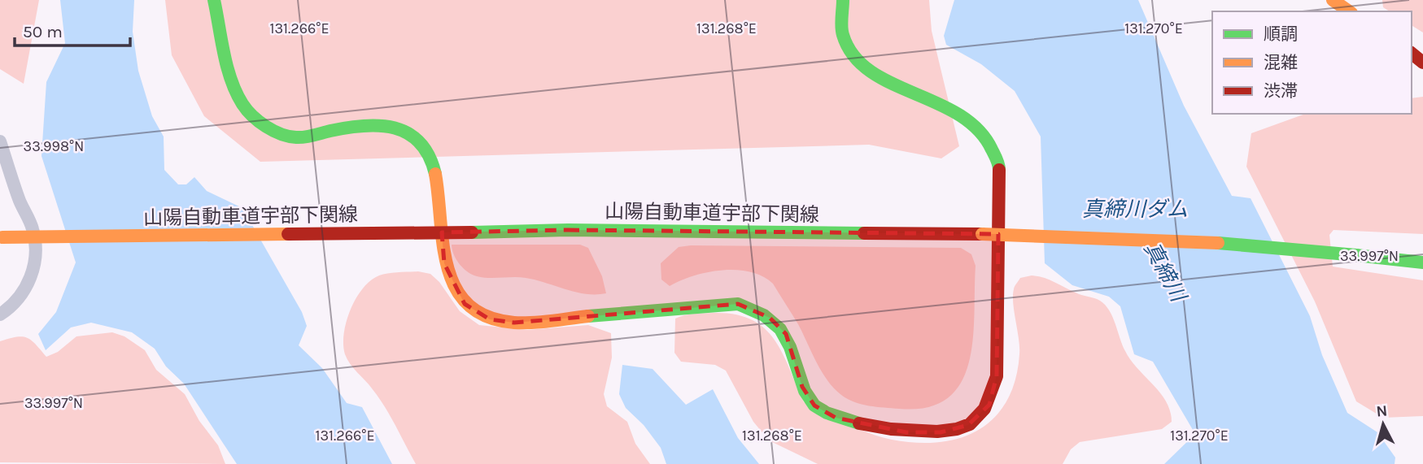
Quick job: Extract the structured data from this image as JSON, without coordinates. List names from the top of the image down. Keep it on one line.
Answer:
{"streets":{"main road":["山陽自動車道宇部下関線"]},"water":["真締川ダム","真締川"],"legend":["順調","混雑","渋滞"],"scale_bar":"50 m","north":"top","coordinates":["131.266°E","131.268°E","131.270°E","33.998°N","33.997°N"]}
